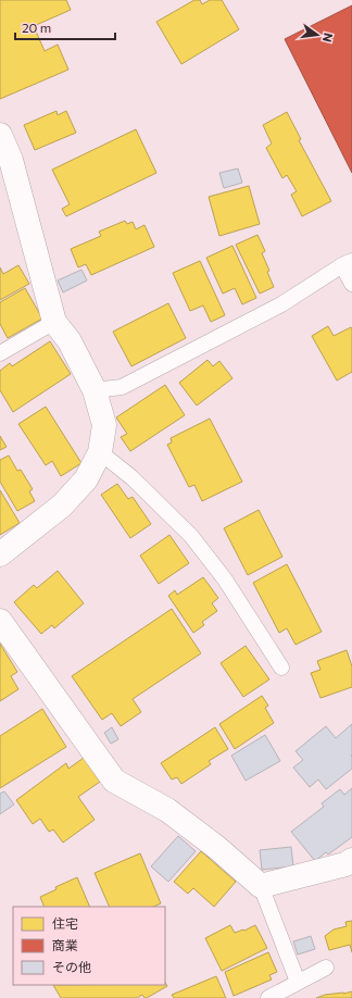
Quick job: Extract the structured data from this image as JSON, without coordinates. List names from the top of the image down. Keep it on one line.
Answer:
{"legend":["住宅","商業","その他"],"scale_bar":"20 m","north":"right"}
